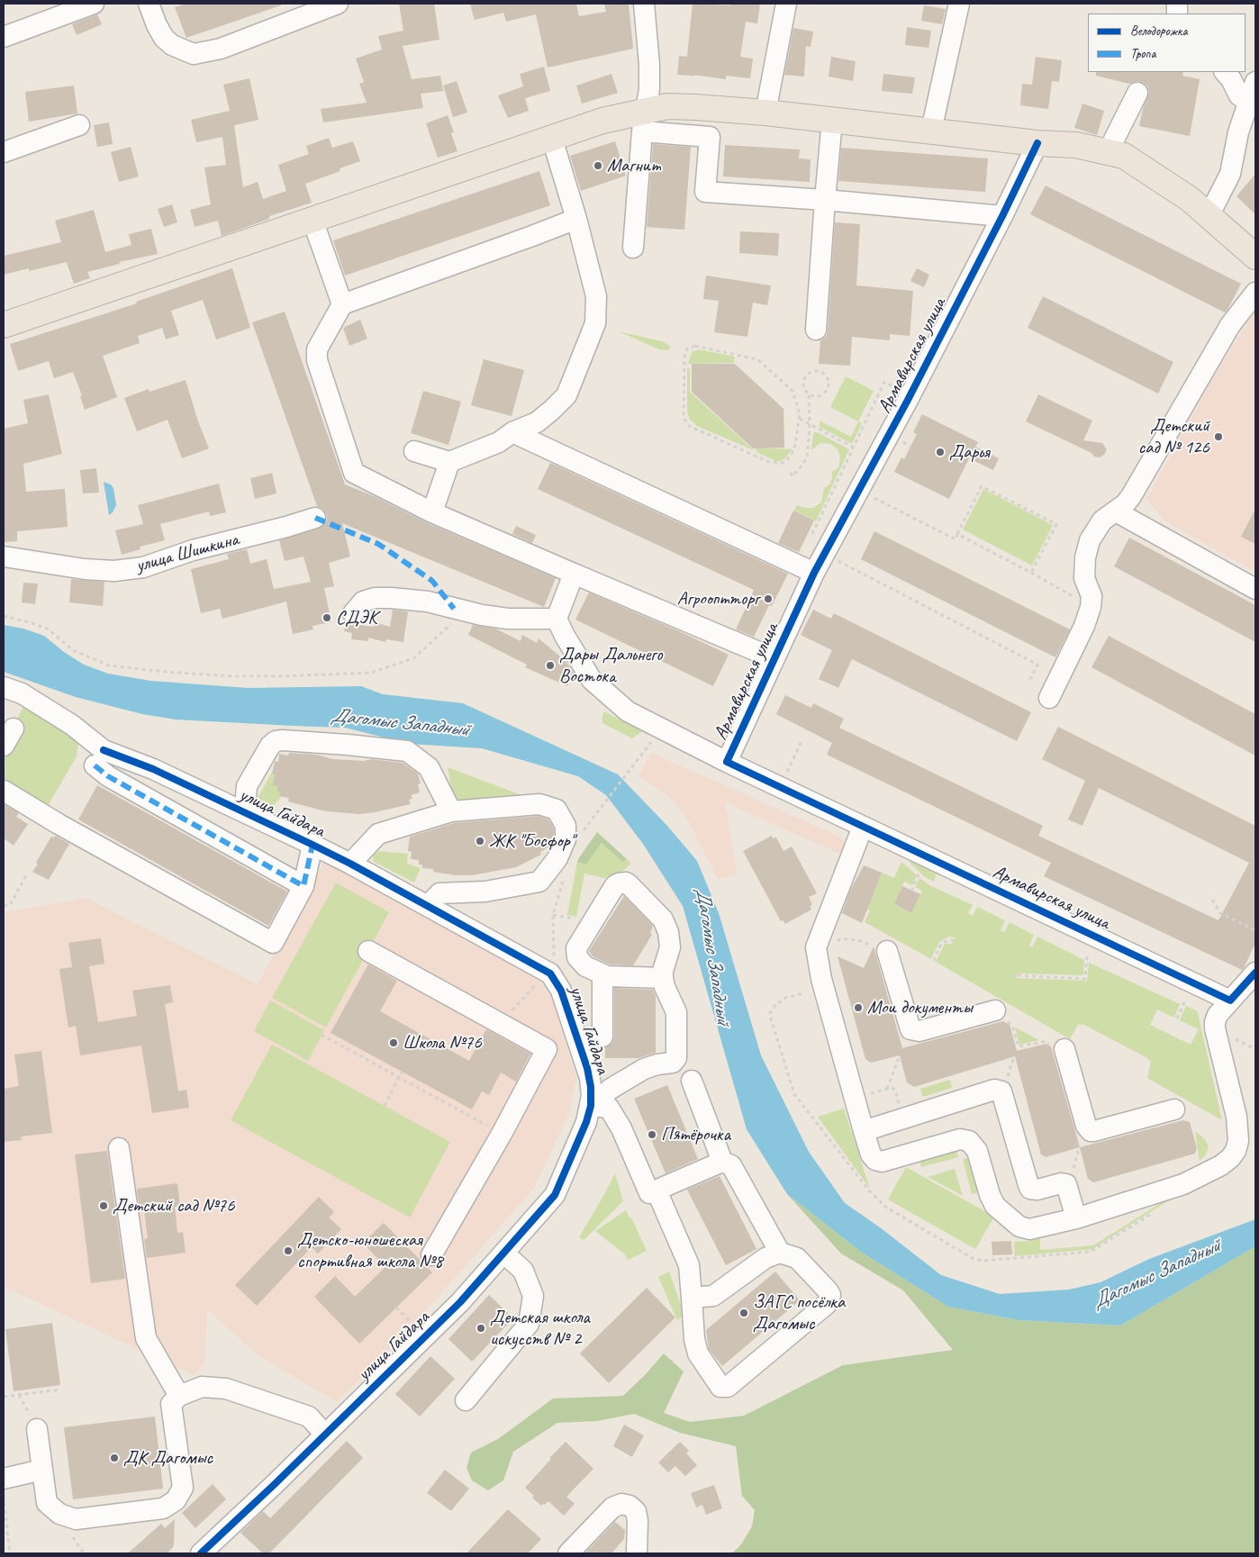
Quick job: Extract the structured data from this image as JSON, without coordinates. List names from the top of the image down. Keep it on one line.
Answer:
{"streets":{"street":["Армавирская улица","улица Шишкина","улица Гайдара"]},"water":["Дагомыс Западный"],"places":["Магнит","Детский сад № 126","Дарья","Агрооптторг","СДЭК","Дары Дальнего Востока","ЖК \"Босфор\"","Мои документы","Школа №76","Пятёрочка","Детский сад №76","Детско-юношеская спортивная школа №8","ЗАГС посёлка Дагомыс","Детская школа искусств № 2","ДК Дагомыс"],"legend":["Велодорожка","Тропа"]}
